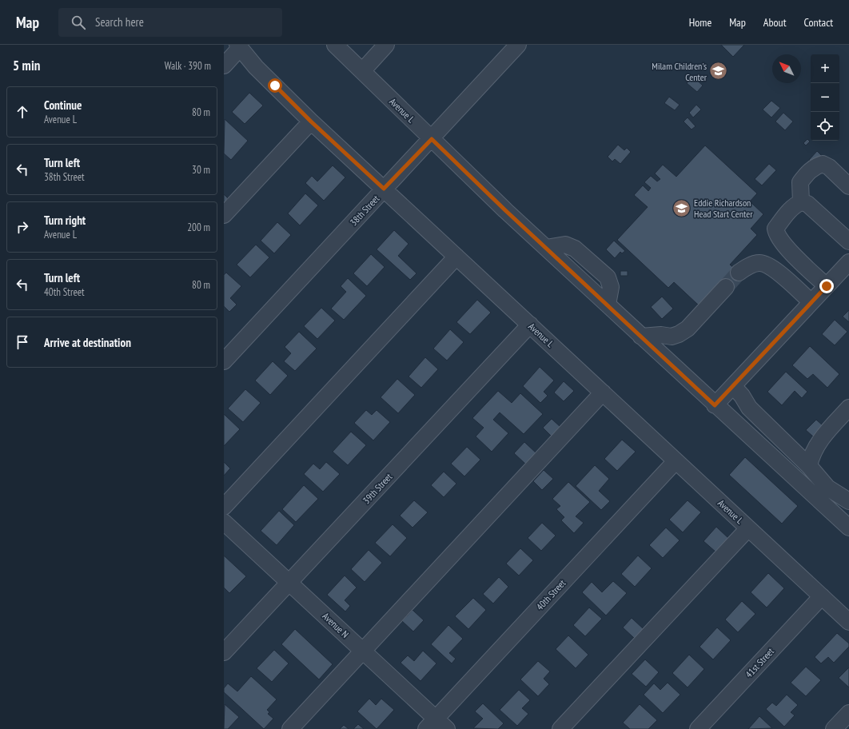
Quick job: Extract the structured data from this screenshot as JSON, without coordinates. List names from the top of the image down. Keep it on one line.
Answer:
{"streets":{"street":["Avenue L","38th Street","39th Street","40th Street","Avenue N","41st Street"]},"crossings":[["Avenue L","38th Street"],["Avenue L","39th Street"],["Avenue L","40th Street"],["Avenue L","41st Street"],["39th Street","Avenue N"],["40th Street","Avenue N"]],"places":{"school or university":["Milam Children's Center","Eddie Richardson Head Start Center"]},"north":"top left","page":{"header":"Map","search":"Search here","nav":["Home","Map","About","Contact"],"heading":["5 min","Walk · 390 m"],"map_buttons":["+","−"],"list":[["Continue","Avenue L","80 m"],["Turn left","38th Street","30 m"],["Turn right","Avenue L","200 m"],["Turn left","40th Street","80 m"],"Arrive at destination"]}}
